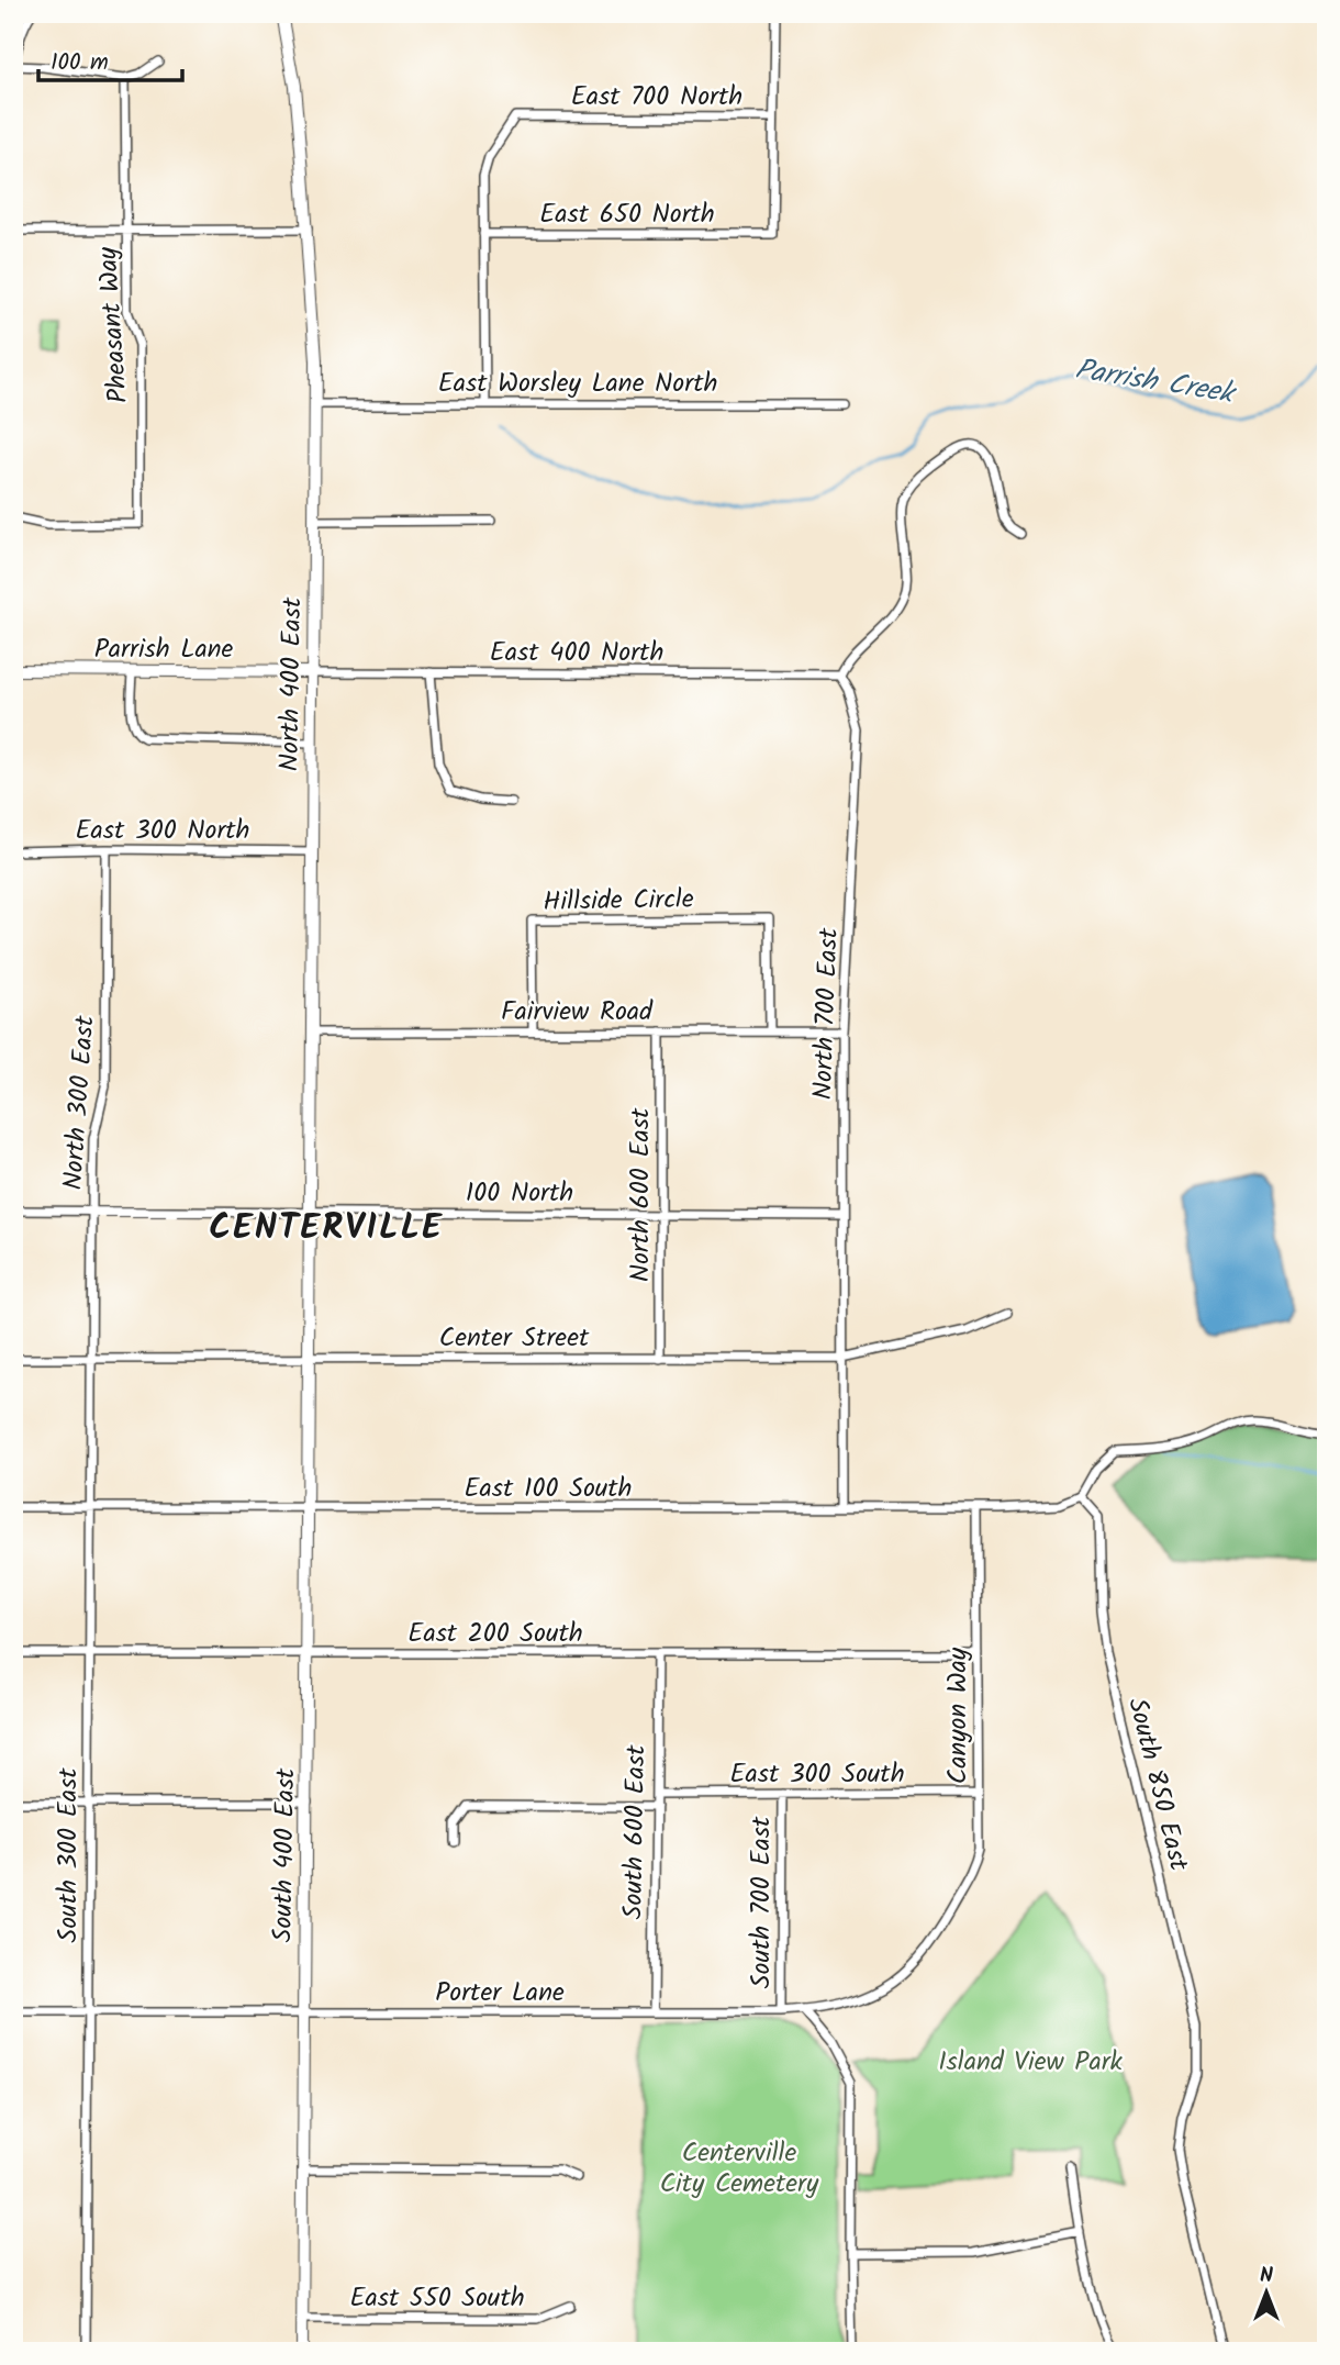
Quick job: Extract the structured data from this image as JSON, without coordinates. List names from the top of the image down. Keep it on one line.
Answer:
{"streets":{"street":["East 700 North","East 650 North","Pheasant Way","East Worsley Lane North","Parrish Lane","East 400 North","North 400 East","East 300 North","Hillside Circle","Fairview Road","North 700 East","North 300 East","100 North","North 600 East","Center Street","East 100 South","East 200 South","Canyon Way","East 300 South","South 850 East","South 600 East","South 300 East","South 400 East","South 700 East","Porter Lane","East 550 South"]},"crossings":[["East 700 North","East 650 North"],["East Worsley Lane North","North 400 East"],["Parrish Lane","East 400 North"],["Parrish Lane","North 400 East"],["East 400 North","North 400 East"],["East 400 North","North 700 East"],["North 400 East","East 300 North"],["North 400 East","Fairview Road"],["North 400 East","100 North"],["North 400 East","Center Street"],["North 400 East","South 400 East"],["East 300 North","North 300 East"],["Hillside Circle","Fairview Road"],["Fairview Road","North 700 East"],["Fairview Road","North 600 East"],["North 700 East","100 North"],["North 700 East","Center Street"],["North 300 East","100 North"],["North 300 East","Center Street"],["North 300 East","South 300 East"],["100 North","North 600 East"],["North 600 East","Center Street"],["Center Street","South 300 East"],["Center Street","South 400 East"],["East 100 South","Canyon Way"],["East 100 South","South 850 East"],["East 100 South","South 300 East"],["East 100 South","South 400 East"],["East 200 South","Canyon Way"],["East 200 South","South 600 East"],["East 200 South","South 300 East"],["East 200 South","South 400 East"],["Canyon Way","East 300 South"],["Canyon Way","Porter Lane"],["East 300 South","South 600 East"],["East 300 South","South 700 East"],["South 600 East","Porter Lane"],["South 300 East","Porter Lane"],["South 400 East","Porter Lane"],["South 400 East","East 550 South"],["South 700 East","Porter Lane"]],"districts":["CENTERVILLE"],"water":["Parrish Creek"],"parks":["Island View Park","Centerville City Cemetery"],"scale_bar":"100 m","north":"top"}
